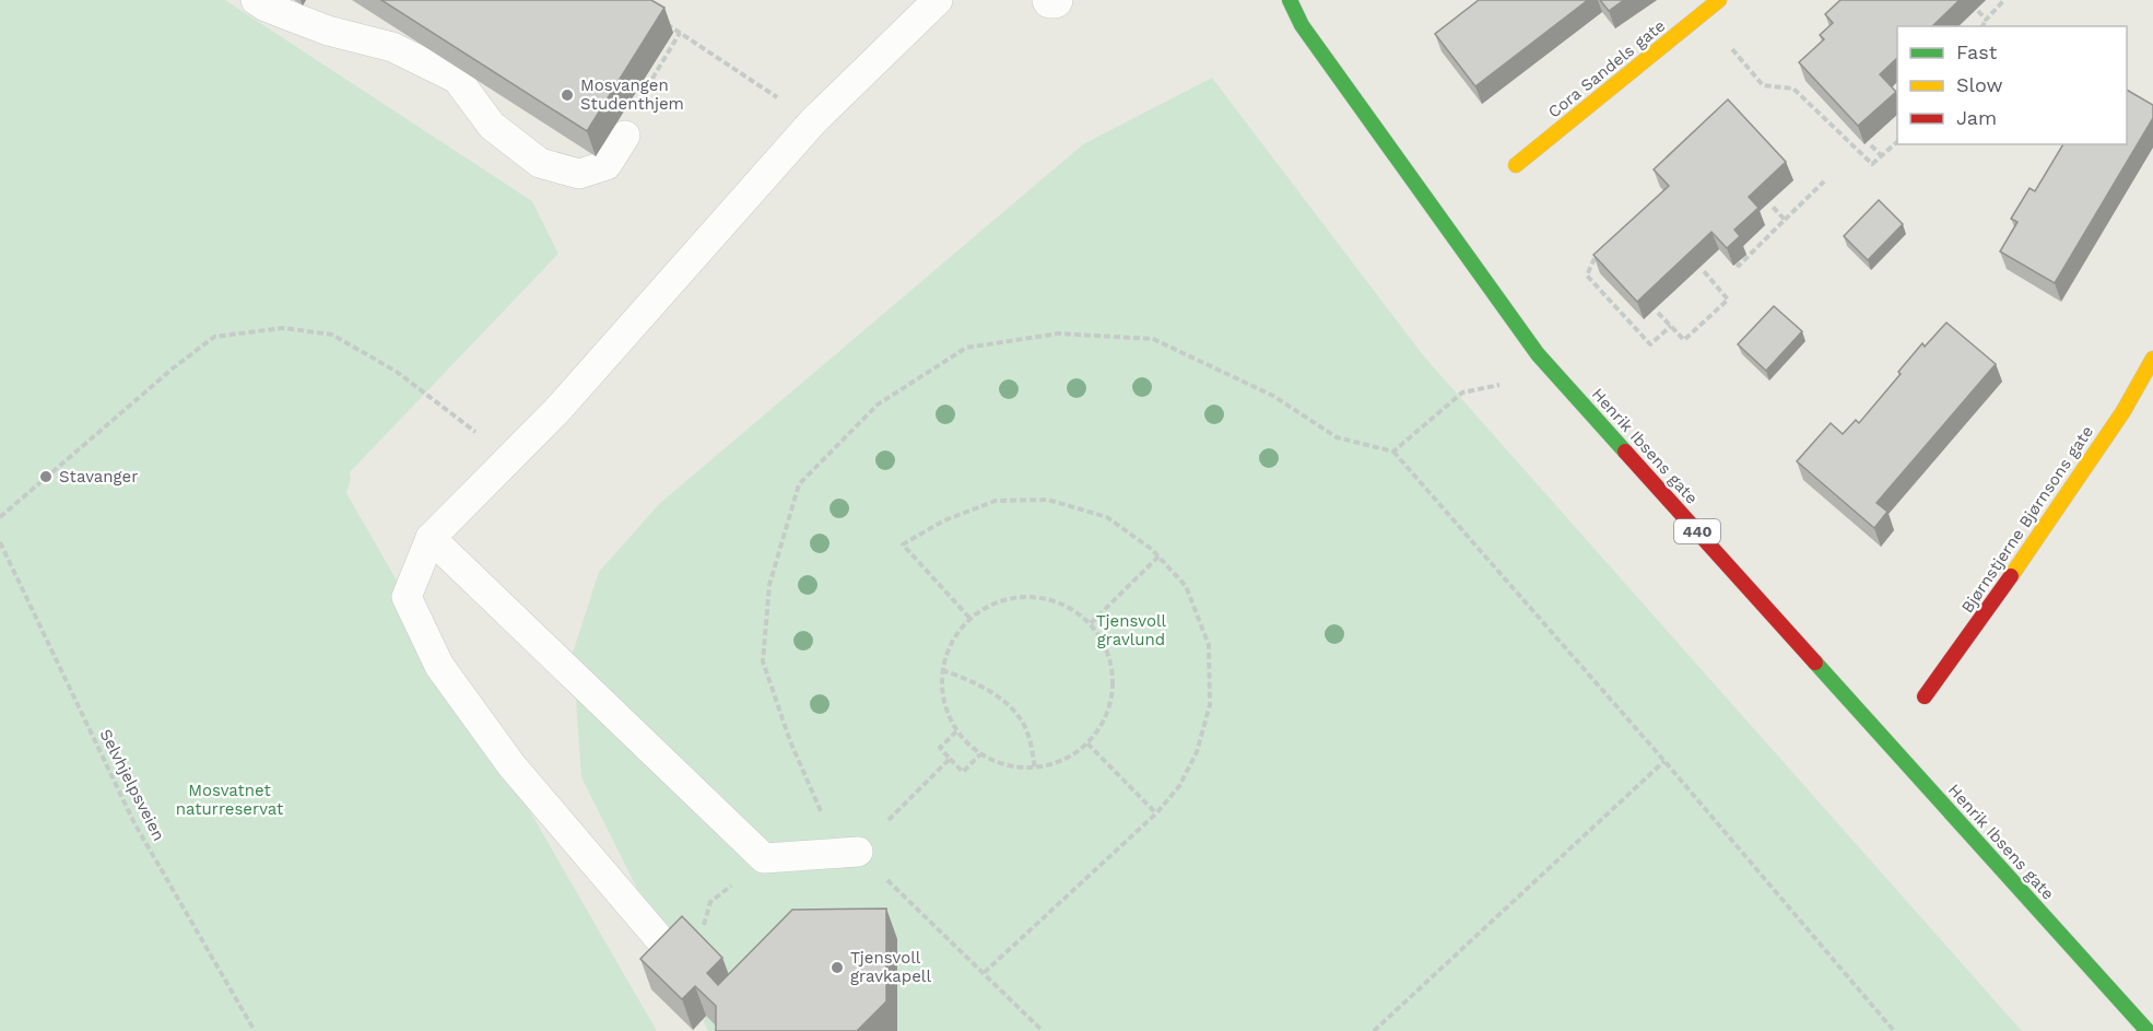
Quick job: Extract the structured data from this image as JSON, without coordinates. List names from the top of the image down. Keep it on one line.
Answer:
{"streets":{"main road":["Cora Sandels gate","Henrik Ibsens gate","Bjørnstjerne Bjørnsons gate","440"],"path":["Selvhjelpsveien"]},"parks":["Tjensvoll gravlund","Mosvatnet naturreservat"],"places":["Mosvangen Studenthjem","Stavanger","Tjensvoll gravkapell"],"legend":["Fast","Slow","Jam"]}
